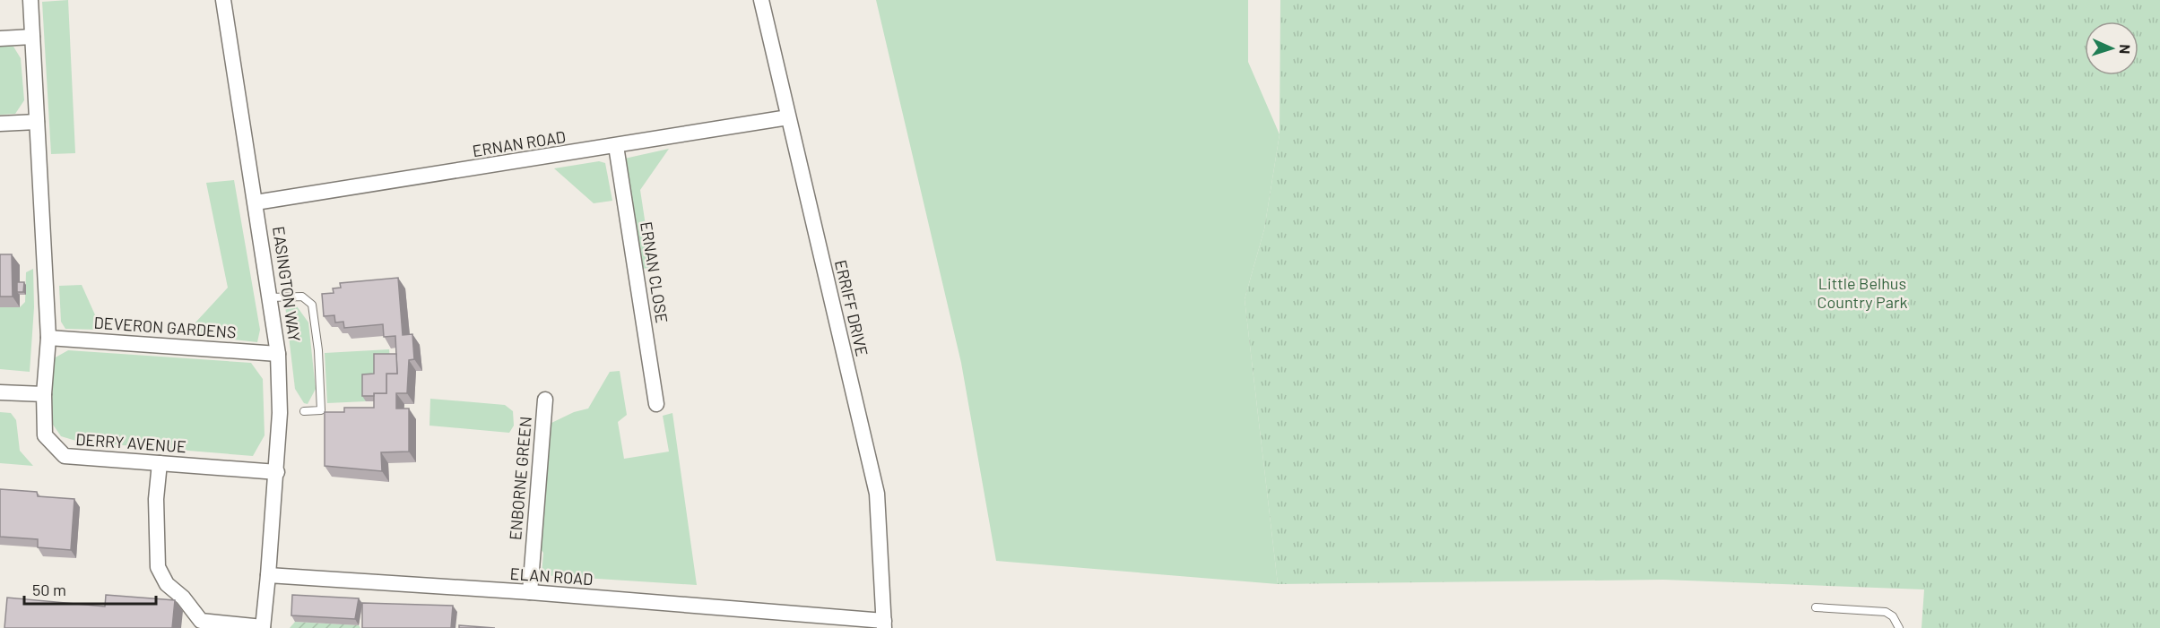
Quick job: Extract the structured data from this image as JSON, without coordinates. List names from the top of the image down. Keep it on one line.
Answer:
{"streets":{"street":["ERNAN ROAD","ERNAN CLOSE","EASINGTON WAY","ERRIFF DRIVE","DEVERON GARDENS","DERRY AVENUE","ENBORNE GREEN","ELAN ROAD"]},"crossings":[["ERNAN ROAD","ERNAN CLOSE"],["ERNAN ROAD","EASINGTON WAY"],["ERNAN ROAD","ERRIFF DRIVE"],["EASINGTON WAY","DEVERON GARDENS"],["EASINGTON WAY","DERRY AVENUE"],["EASINGTON WAY","ELAN ROAD"],["ERRIFF DRIVE","ELAN ROAD"],["ENBORNE GREEN","ELAN ROAD"]],"parks":["Little Belhus Country Park"],"scale_bar":"50 m","north":"right"}
